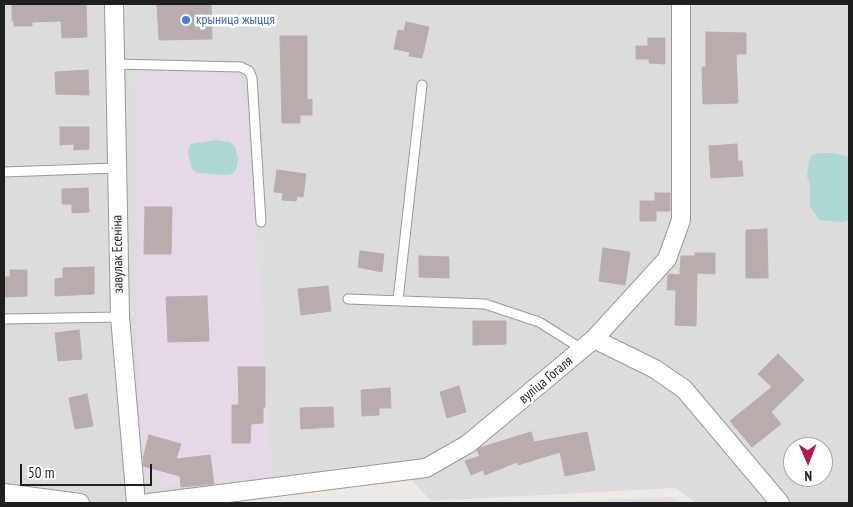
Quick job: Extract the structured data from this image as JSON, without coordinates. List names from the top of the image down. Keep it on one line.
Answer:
{"streets":{"street":["завулак Есеніна","вуліца Гогаля"]},"places":["крыница жыцця"],"scale_bar":"50 m","north":"bottom"}
